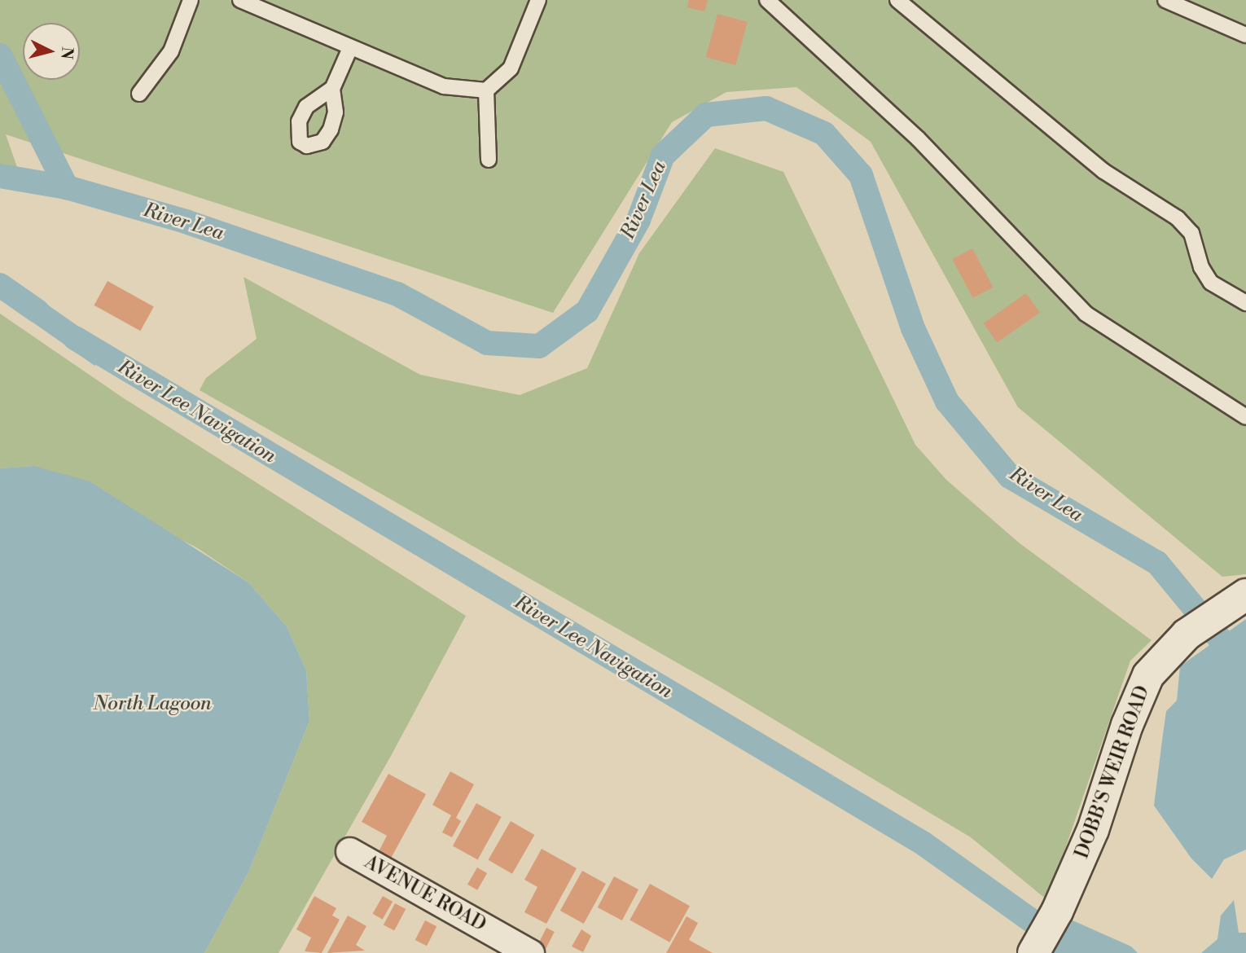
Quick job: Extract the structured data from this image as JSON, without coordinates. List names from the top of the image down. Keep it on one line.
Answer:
{"streets":{"street":["DOBB'S WEIR ROAD","AVENUE ROAD"]},"water":["River Lea","River Lee Navigation","North Lagoon"],"north":"right"}
